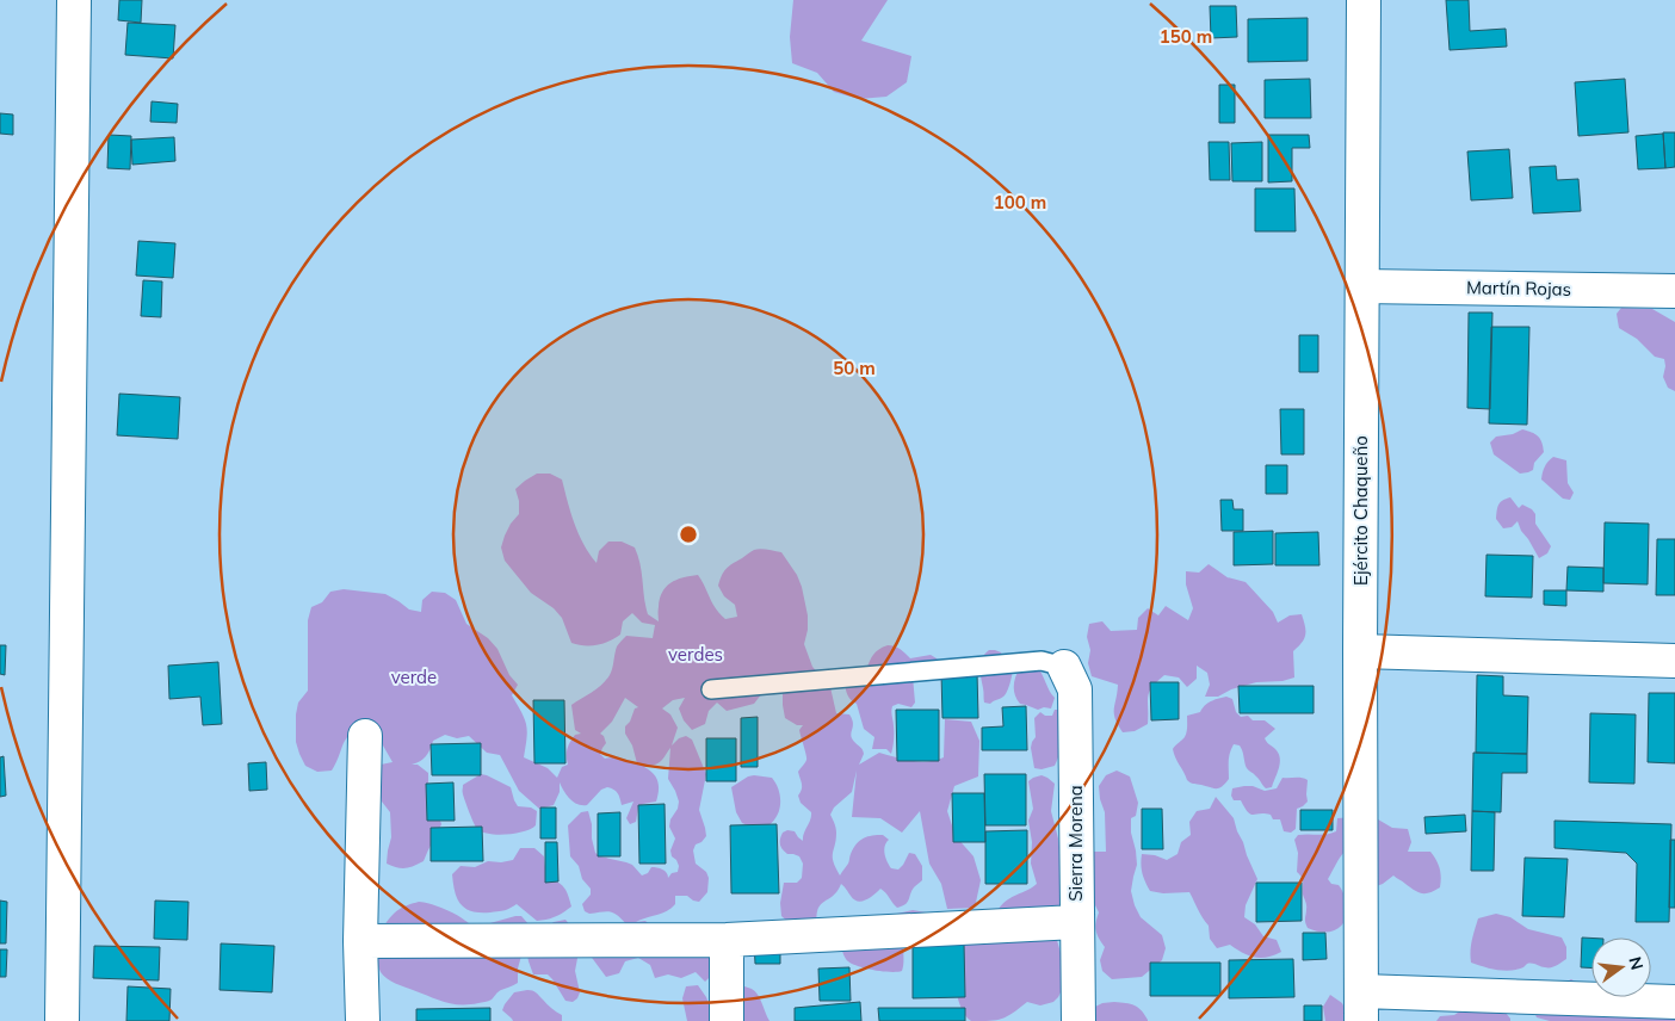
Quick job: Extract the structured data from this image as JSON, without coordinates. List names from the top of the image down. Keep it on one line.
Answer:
{"streets":{"street":["Martín Rojas","Ejército Chaqueño","Sierra Morena"]},"crossings":[["Martín Rojas","Ejército Chaqueño"]],"parks":["verdes","verde"],"north":"right","rings":["150 m","100 m","50 m"]}
